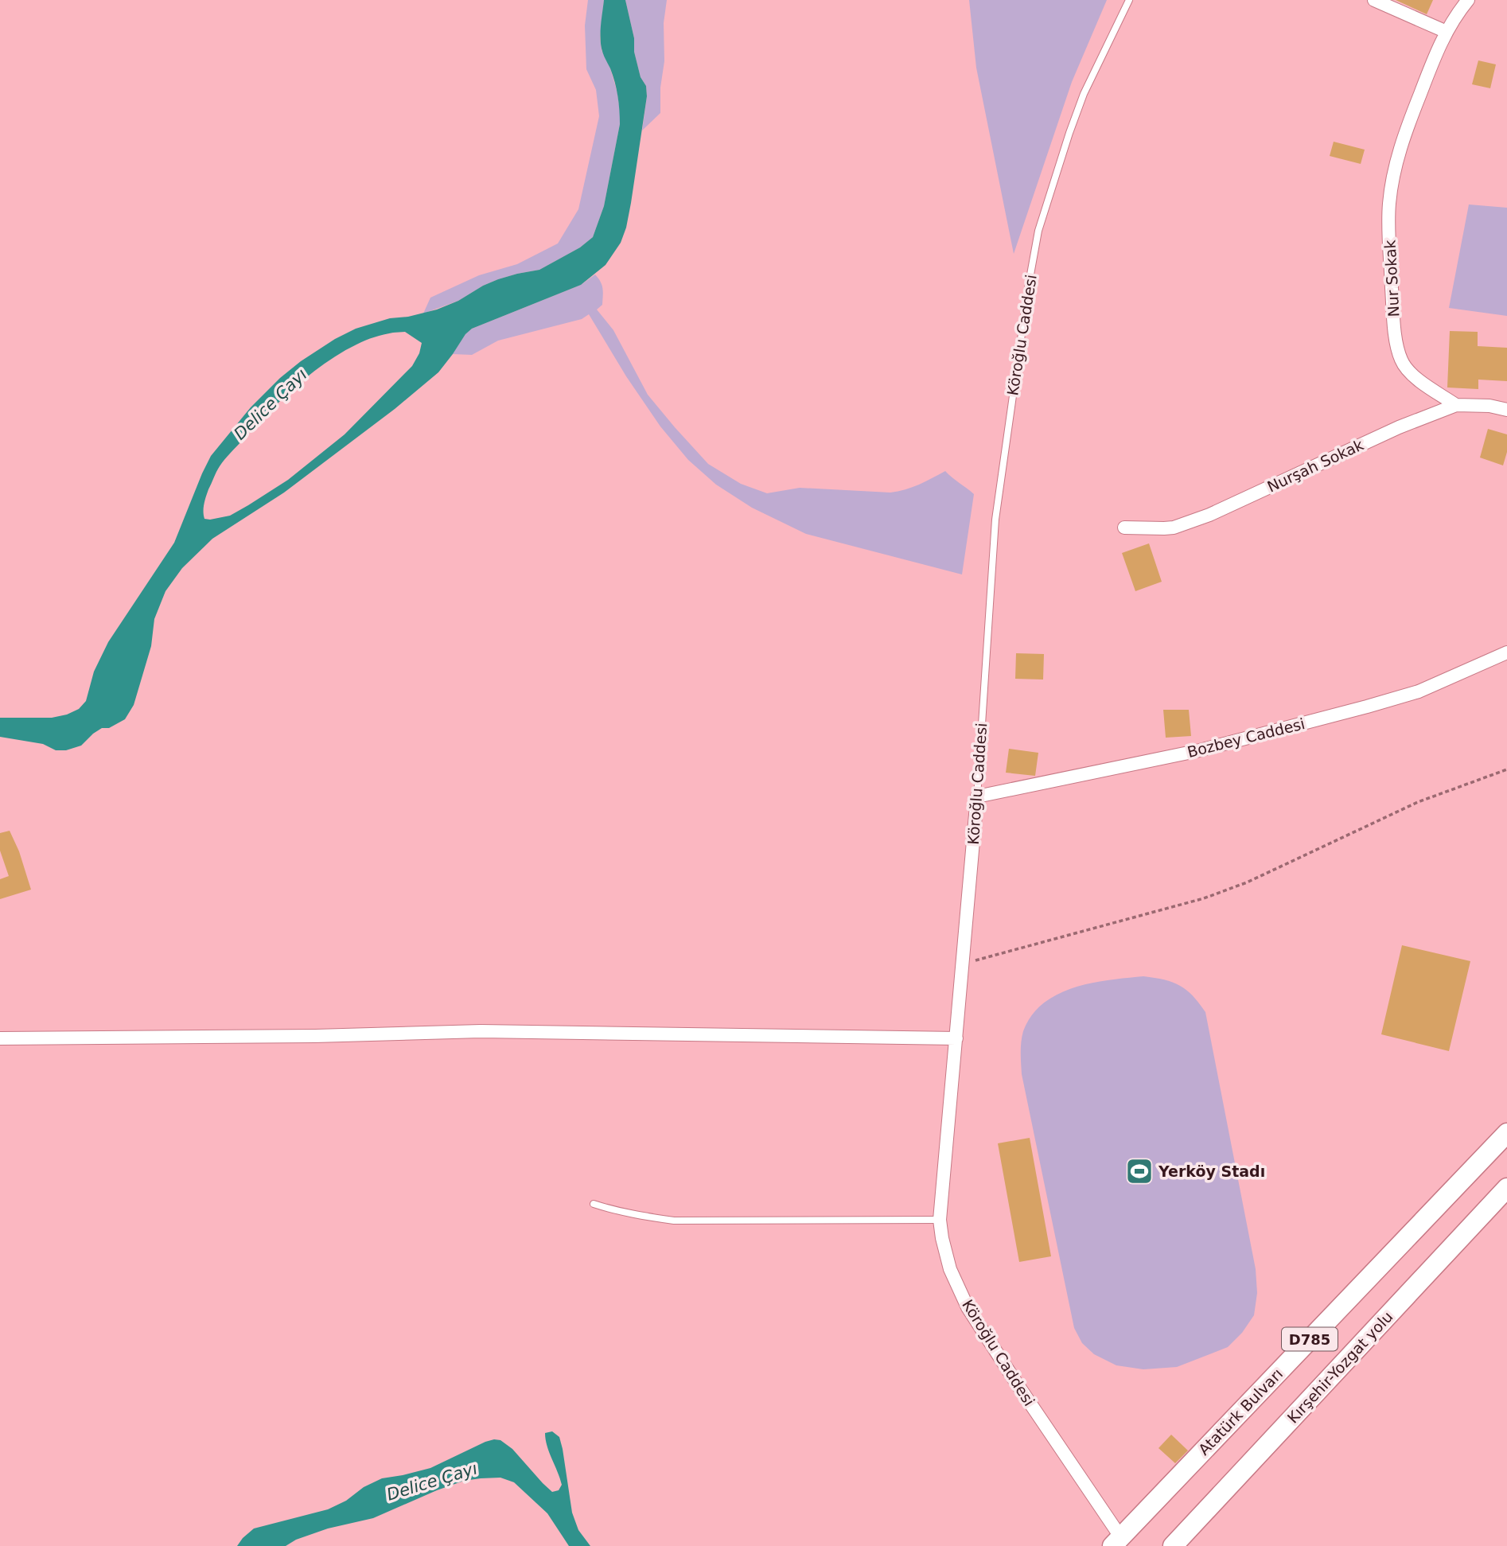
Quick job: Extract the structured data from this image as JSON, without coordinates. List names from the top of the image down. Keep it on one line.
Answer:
{"streets":{"main road":["D785","Kırşehir-Yozgat yolu","Atatürk Bulvarı"],"street":["Nur Sokak","Köroğlu Caddesi","Nurşah Sokak","Bozbey Caddesi"]},"crossings":[["Nur Sokak","Nurşah Sokak"],["Köroğlu Caddesi","Bozbey Caddesi"],["Köroğlu Caddesi","Atatürk Bulvarı"]],"water":["Delice Çayı"],"places":{"sports":["Yerköy Stadı"]}}
